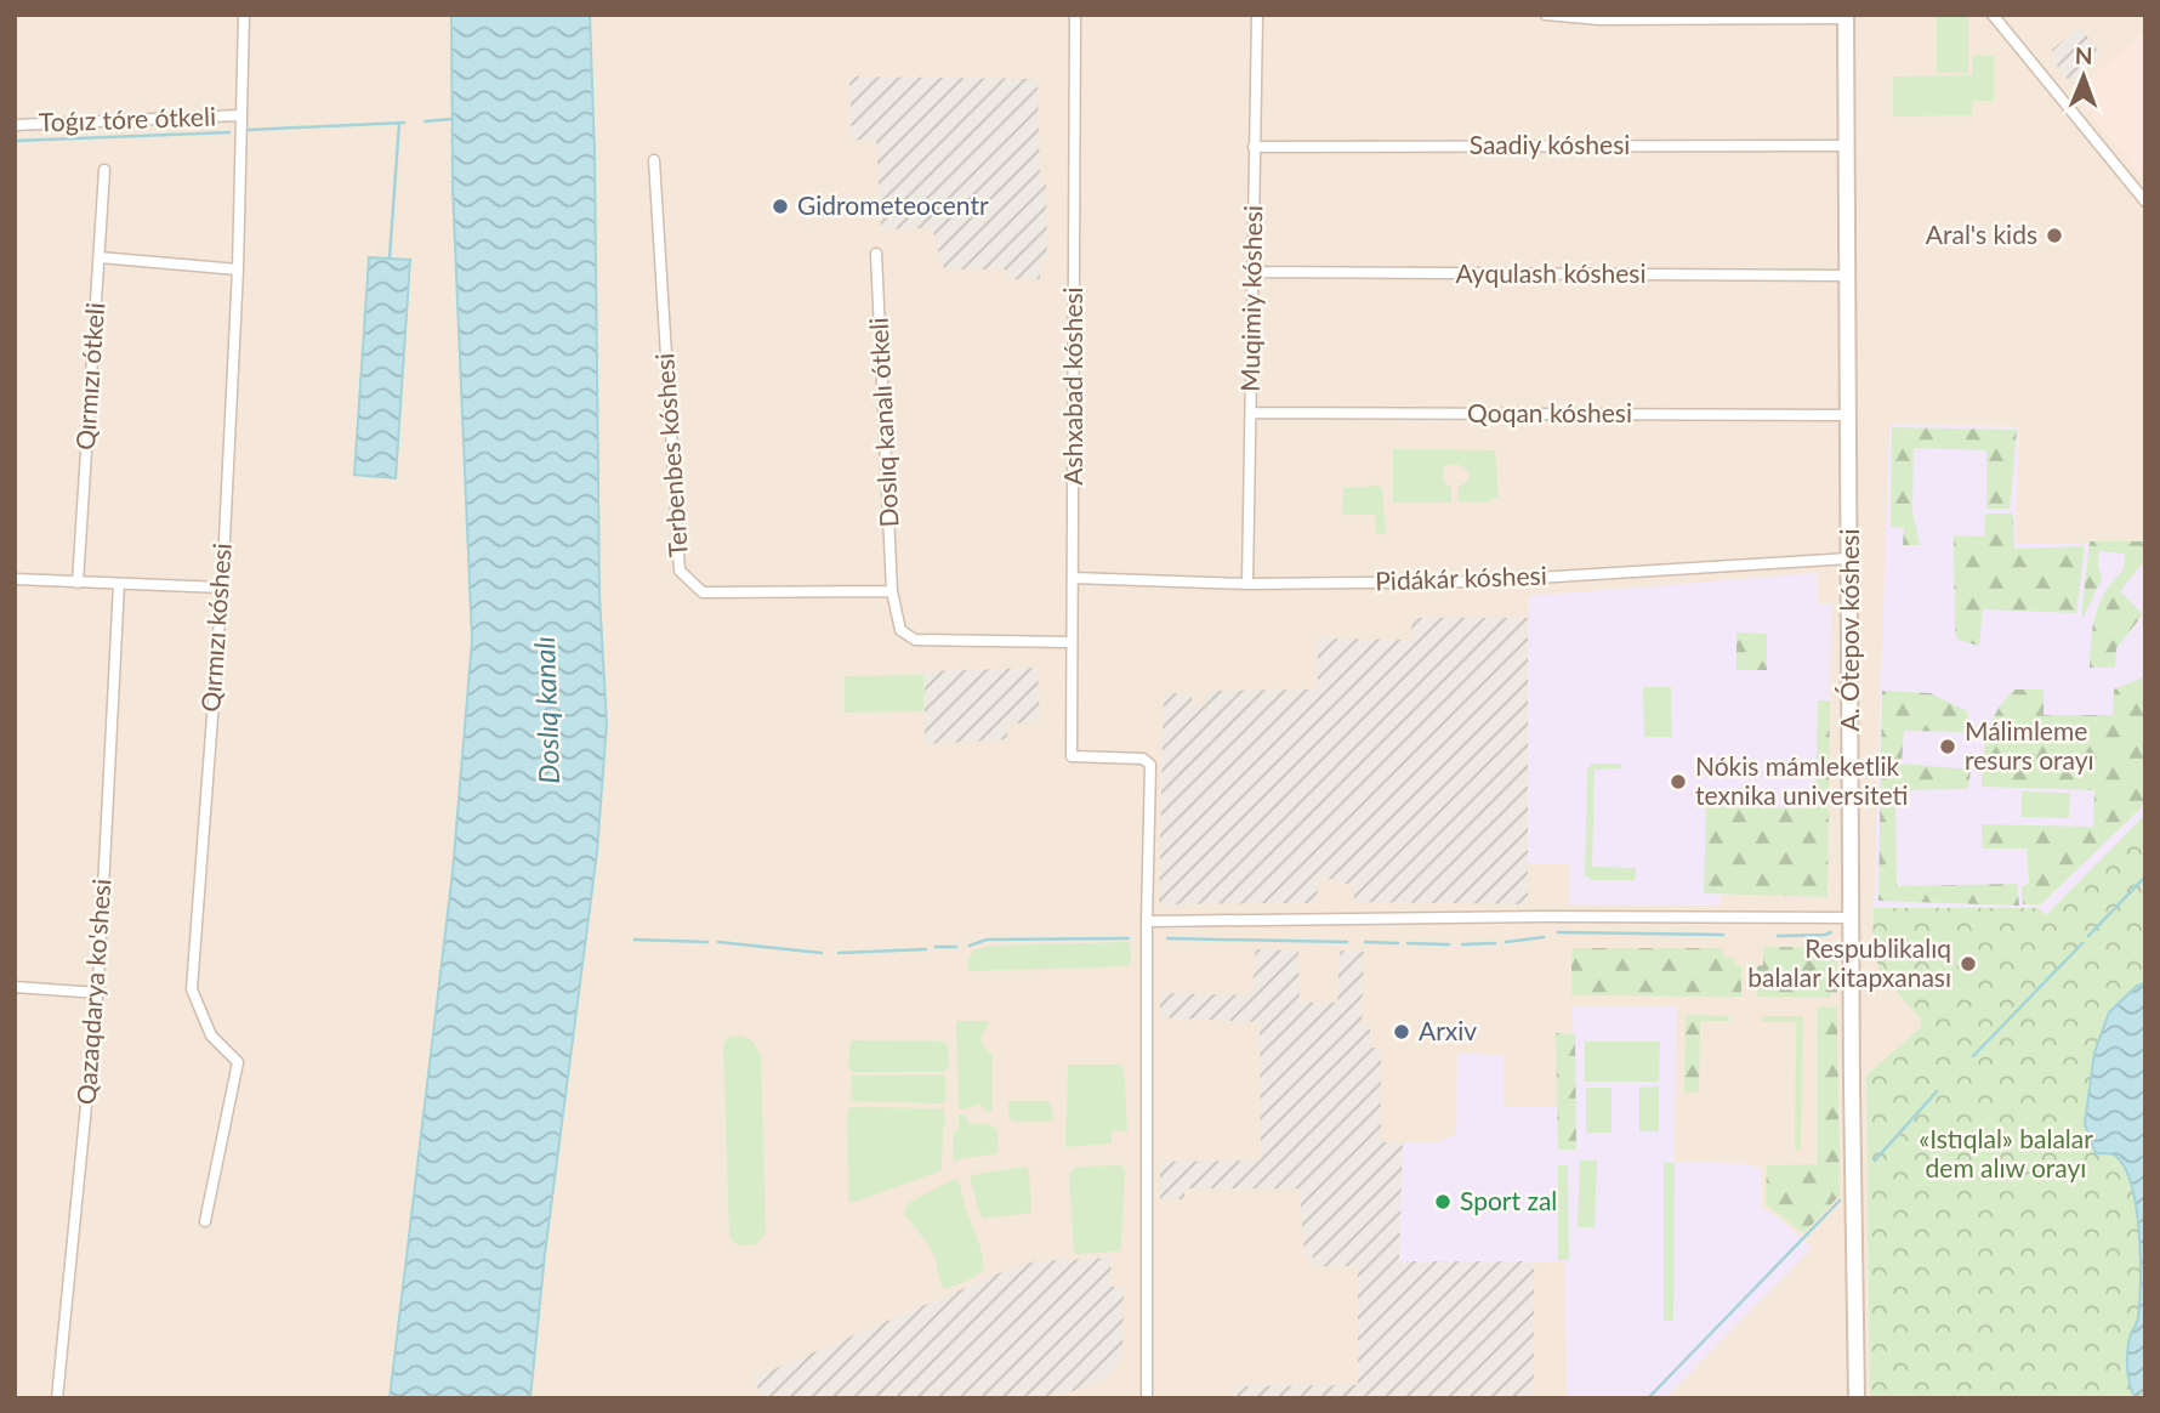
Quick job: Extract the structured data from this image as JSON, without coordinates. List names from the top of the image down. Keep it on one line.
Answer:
{"streets":{"main road":["A. Ótepov kóshesi"],"street":["Toǵız tóre ótkeli","Saadiy kóshesi","Ayqulash kóshesi","Muqimiy kóshesi","Qırmızı ótkeli","Ashxabad kóshesi","Qoqan kóshesi","Doslıq kanalı ótkeli","Terbenbes kóshesi","Pidákár kóshesi","Qırmızı kóshesi","Qazaqdarya ko'shesi"]},"crossings":[["Toǵız tóre ótkeli","Qırmızı kóshesi"],["Saadiy kóshesi","Muqimiy kóshesi"],["Saadiy kóshesi","A. Ótepov kóshesi"],["Ayqulash kóshesi","Muqimiy kóshesi"],["Ayqulash kóshesi","A. Ótepov kóshesi"],["Muqimiy kóshesi","Qoqan kóshesi"],["Muqimiy kóshesi","Pidákár kóshesi"],["Ashxabad kóshesi","Pidákár kóshesi"],["Qoqan kóshesi","A. Ótepov kóshesi"],["Doslıq kanalı ótkeli","Terbenbes kóshesi"],["Pidákár kóshesi","A. Ótepov kóshesi"]],"water":["Doslıq kanalı"],"parks":["«Istıqlal» balalar dem alıw orayı"],"places":["Gidrometeocentr","Aral's kids","Málimleme resurs orayı","Nókis mámleketlik texnika universiteti","Respublikalıq balalar kitapxanası","Arxiv","Sport zal"],"north":"top"}
